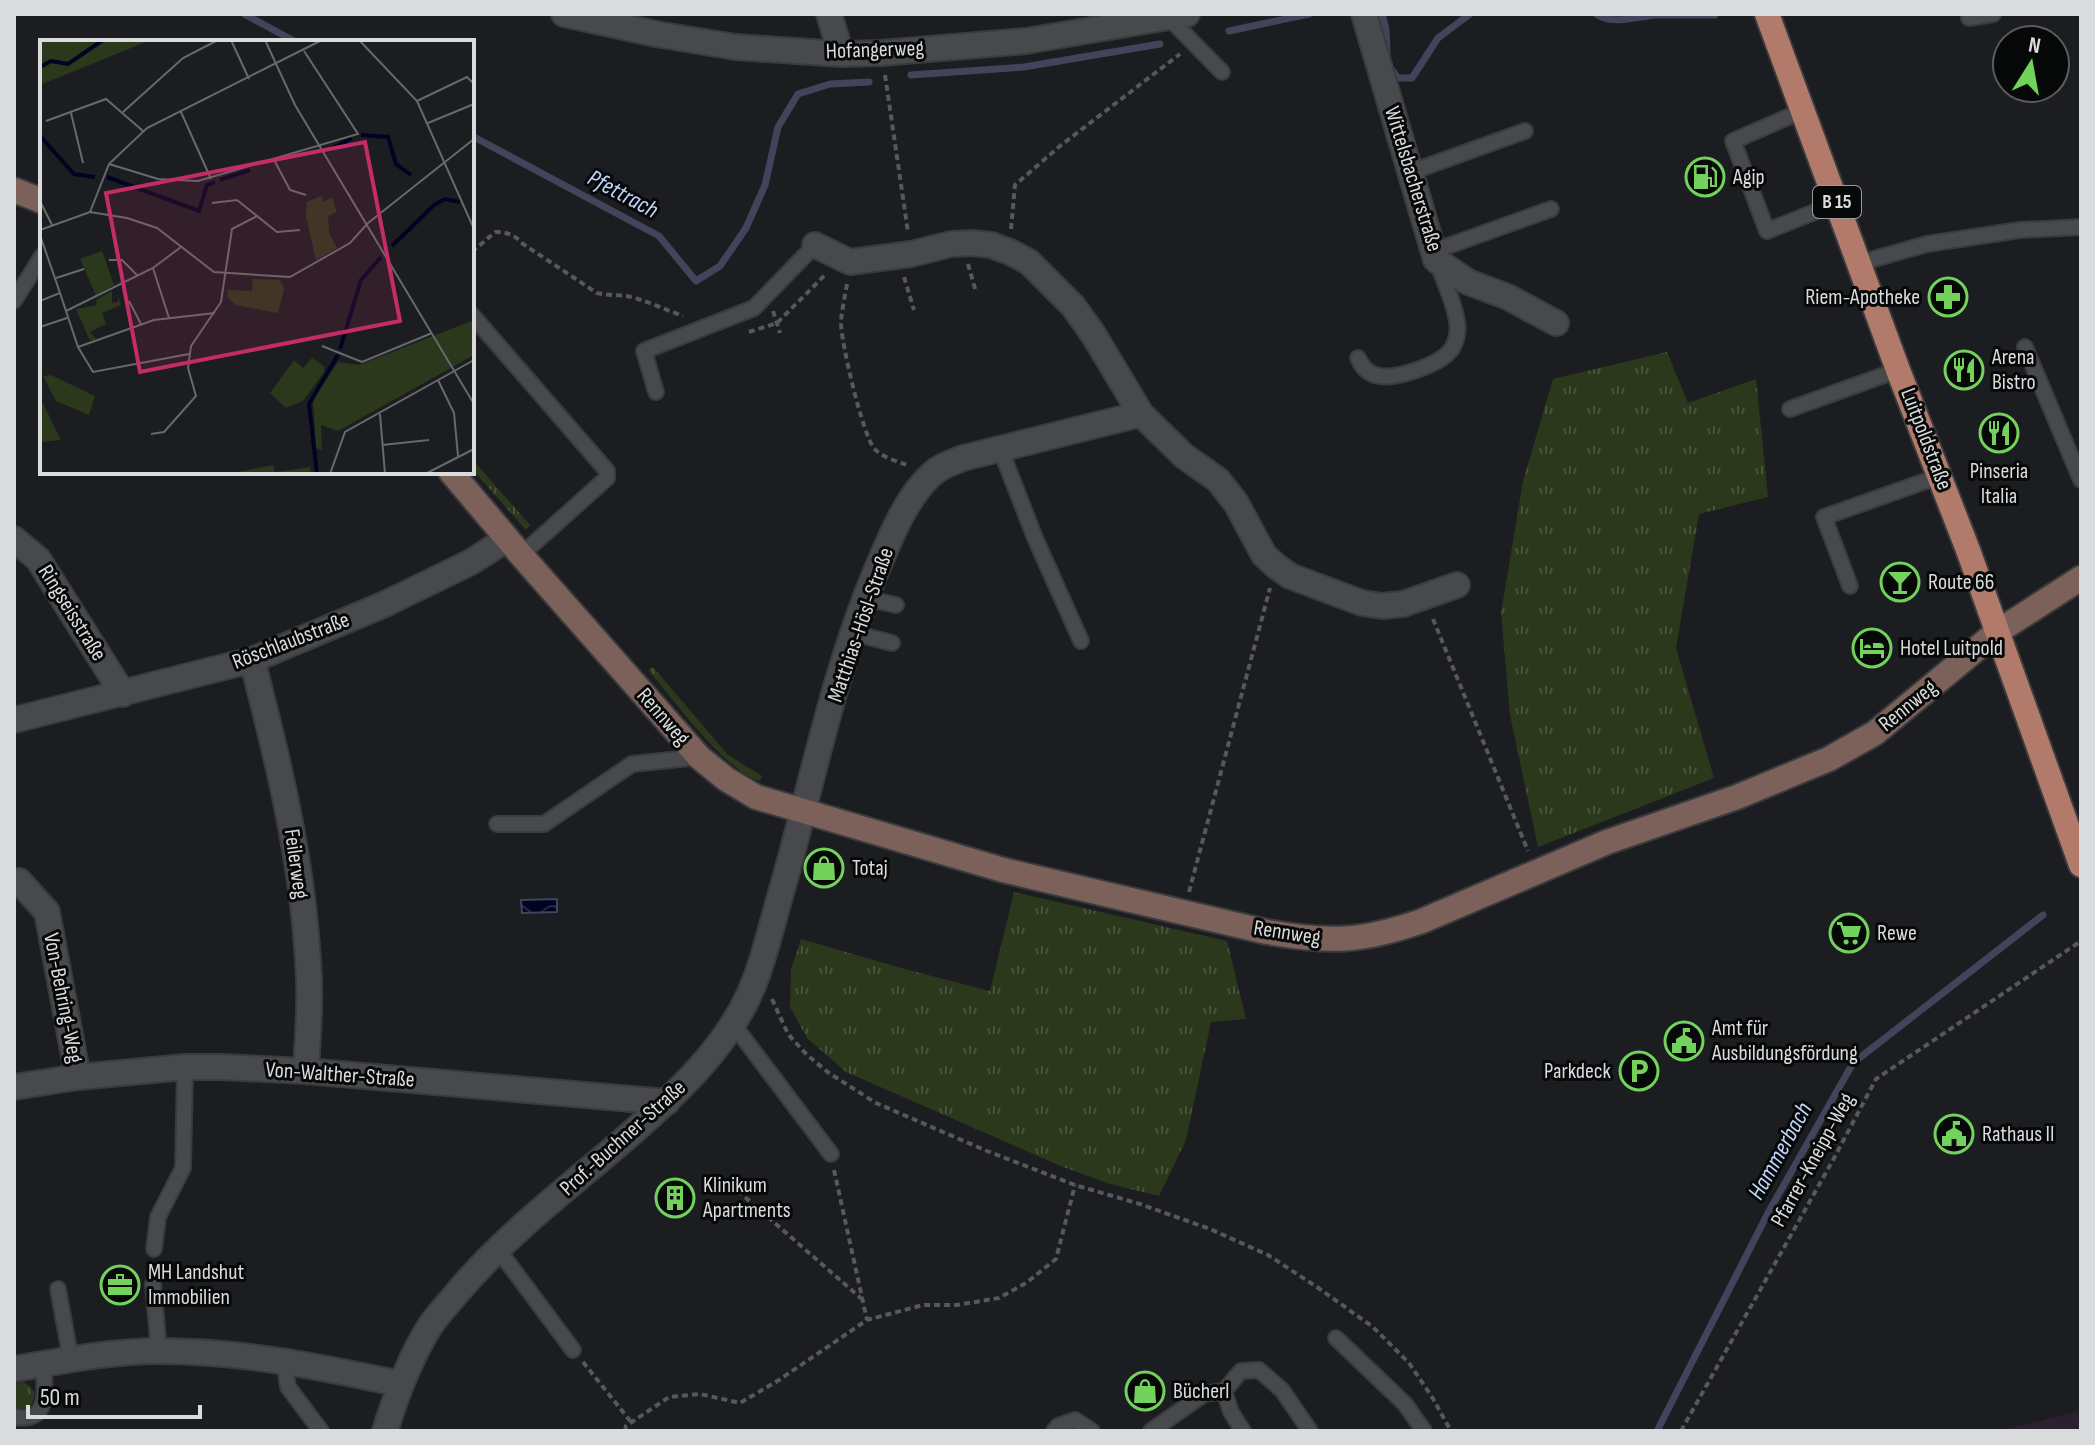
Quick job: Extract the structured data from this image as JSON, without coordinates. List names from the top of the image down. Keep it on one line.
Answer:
{"streets":{"main road":["B 15","Luitpoldstraße","Rennweg"],"street":["Hofangerweg","Wittelsbacherstraße","Ringseisstraße","Matthias-Hösl-Straße","Röschlaubstraße","Feilerweg","Von-Behring-Weg","Von-Walther-Straße","Prof.-Buchner-Straße"],"path":["Pfarrer-Kneipp-Weg"]},"crossings":[["Luitpoldstraße","Rennweg"],["Ringseisstraße","Röschlaubstraße"],["Matthias-Hösl-Straße","Rennweg"],["Matthias-Hösl-Straße","Prof.-Buchner-Straße"],["Röschlaubstraße","Rennweg"],["Röschlaubstraße","Feilerweg"],["Rennweg","Prof.-Buchner-Straße"],["Feilerweg","Von-Walther-Straße"],["Von-Behring-Weg","Von-Walther-Straße"],["Von-Walther-Straße","Prof.-Buchner-Straße"]],"water":["Pfettrach","Hammerbach"],"places":{"fuel station":["Agip"],"pharmacy":["Riem-Apotheke"],"restaurant":["Arena Bistro","Pinseria Italia"],"bar":["Route 66"],"hotel":["Hotel Luitpold"],"shop":["Totaj","Bücherl"],"supermarket":["Rewe"],"public building":["Amt für Ausbildungsfördung","Rathaus II"],"parking":["Parkdeck"],"building":["Klinikum Apartments"],"office":["MH Landshut Immobilien"]},"scale_bar":"50 m","north":"top"}
